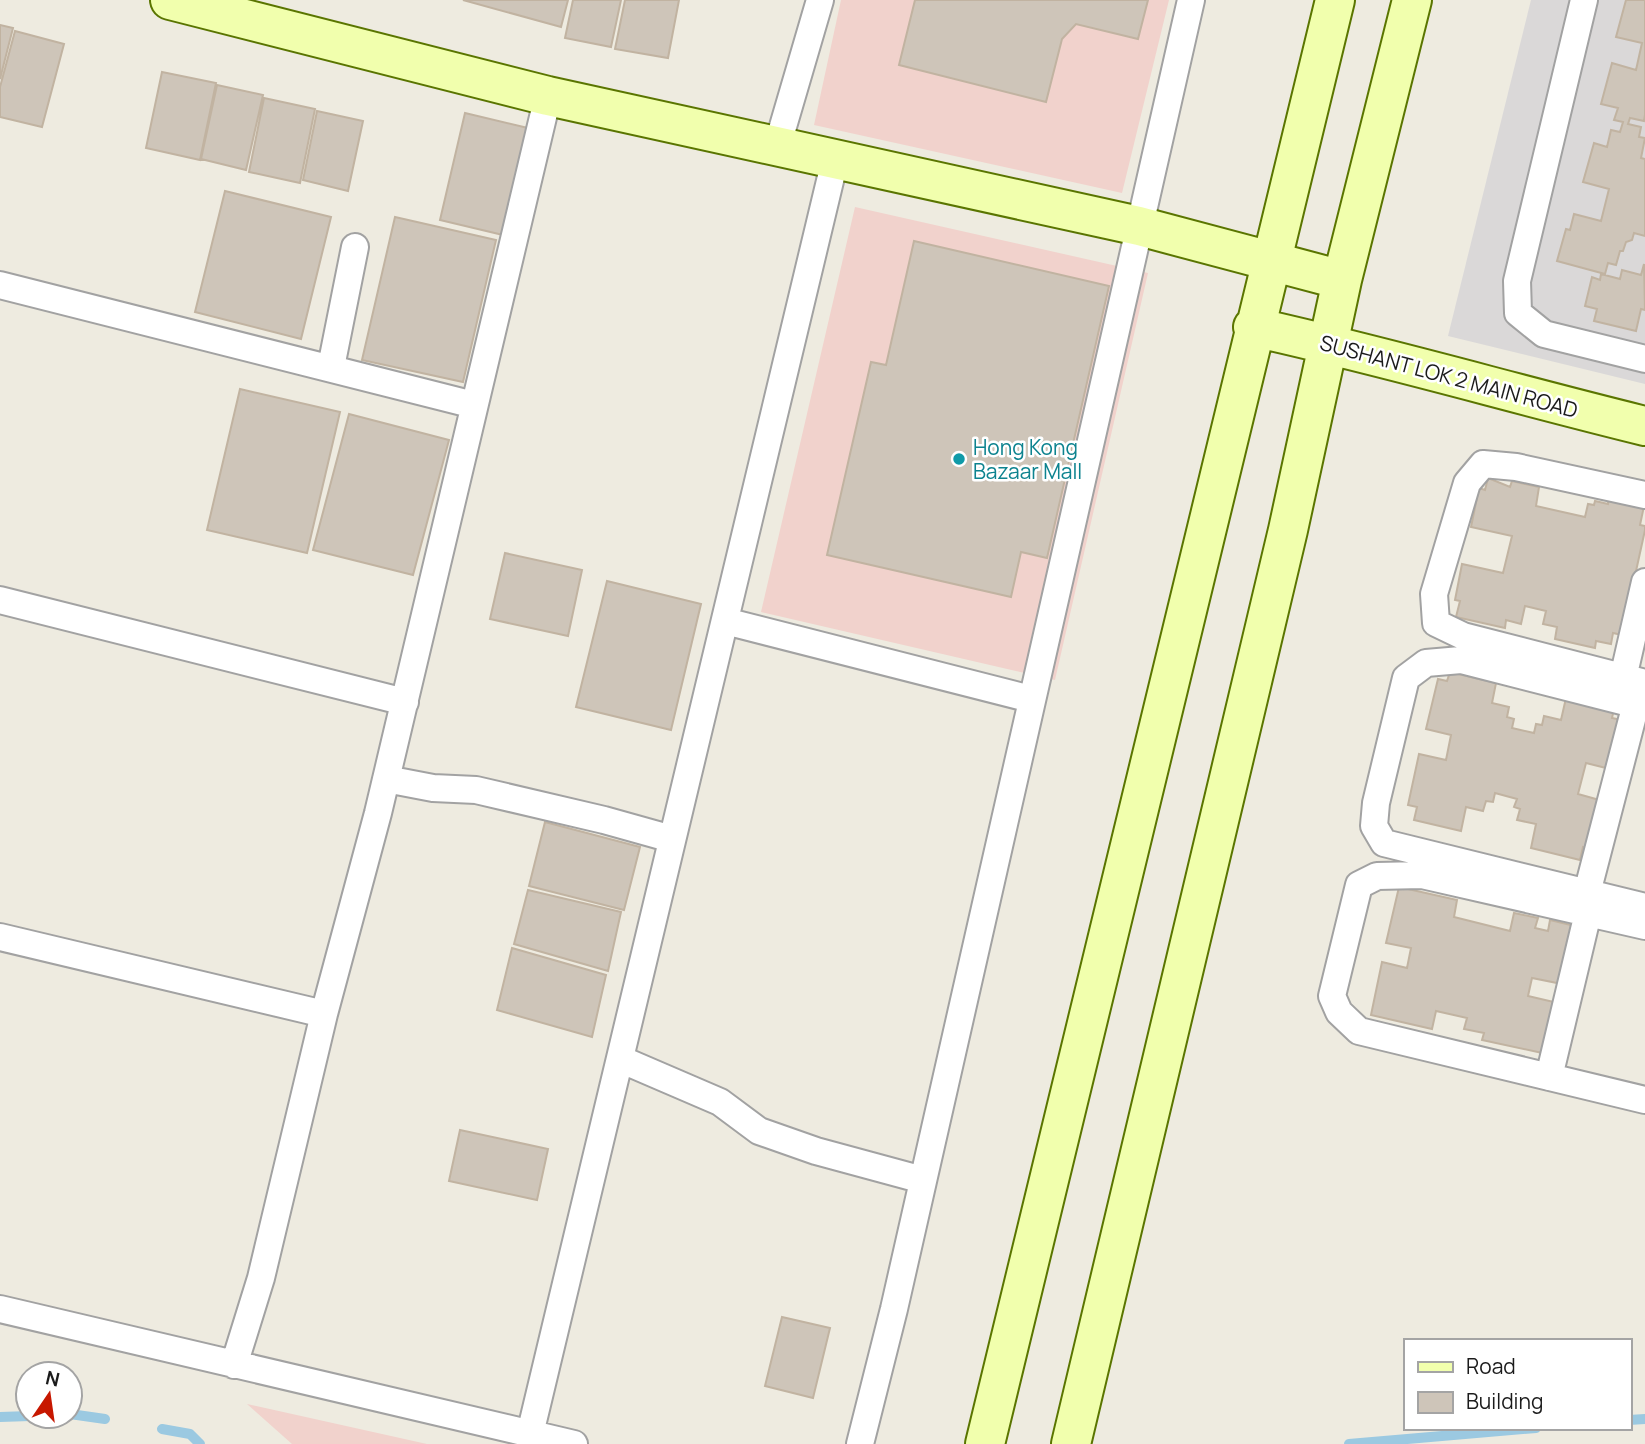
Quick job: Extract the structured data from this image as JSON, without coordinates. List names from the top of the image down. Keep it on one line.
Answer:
{"streets":{"main road":["SUSHANT LOK 2 MAIN ROAD"]},"places":["Hong Kong Bazaar Mall"],"legend":["Road","Building"],"north":"top"}
